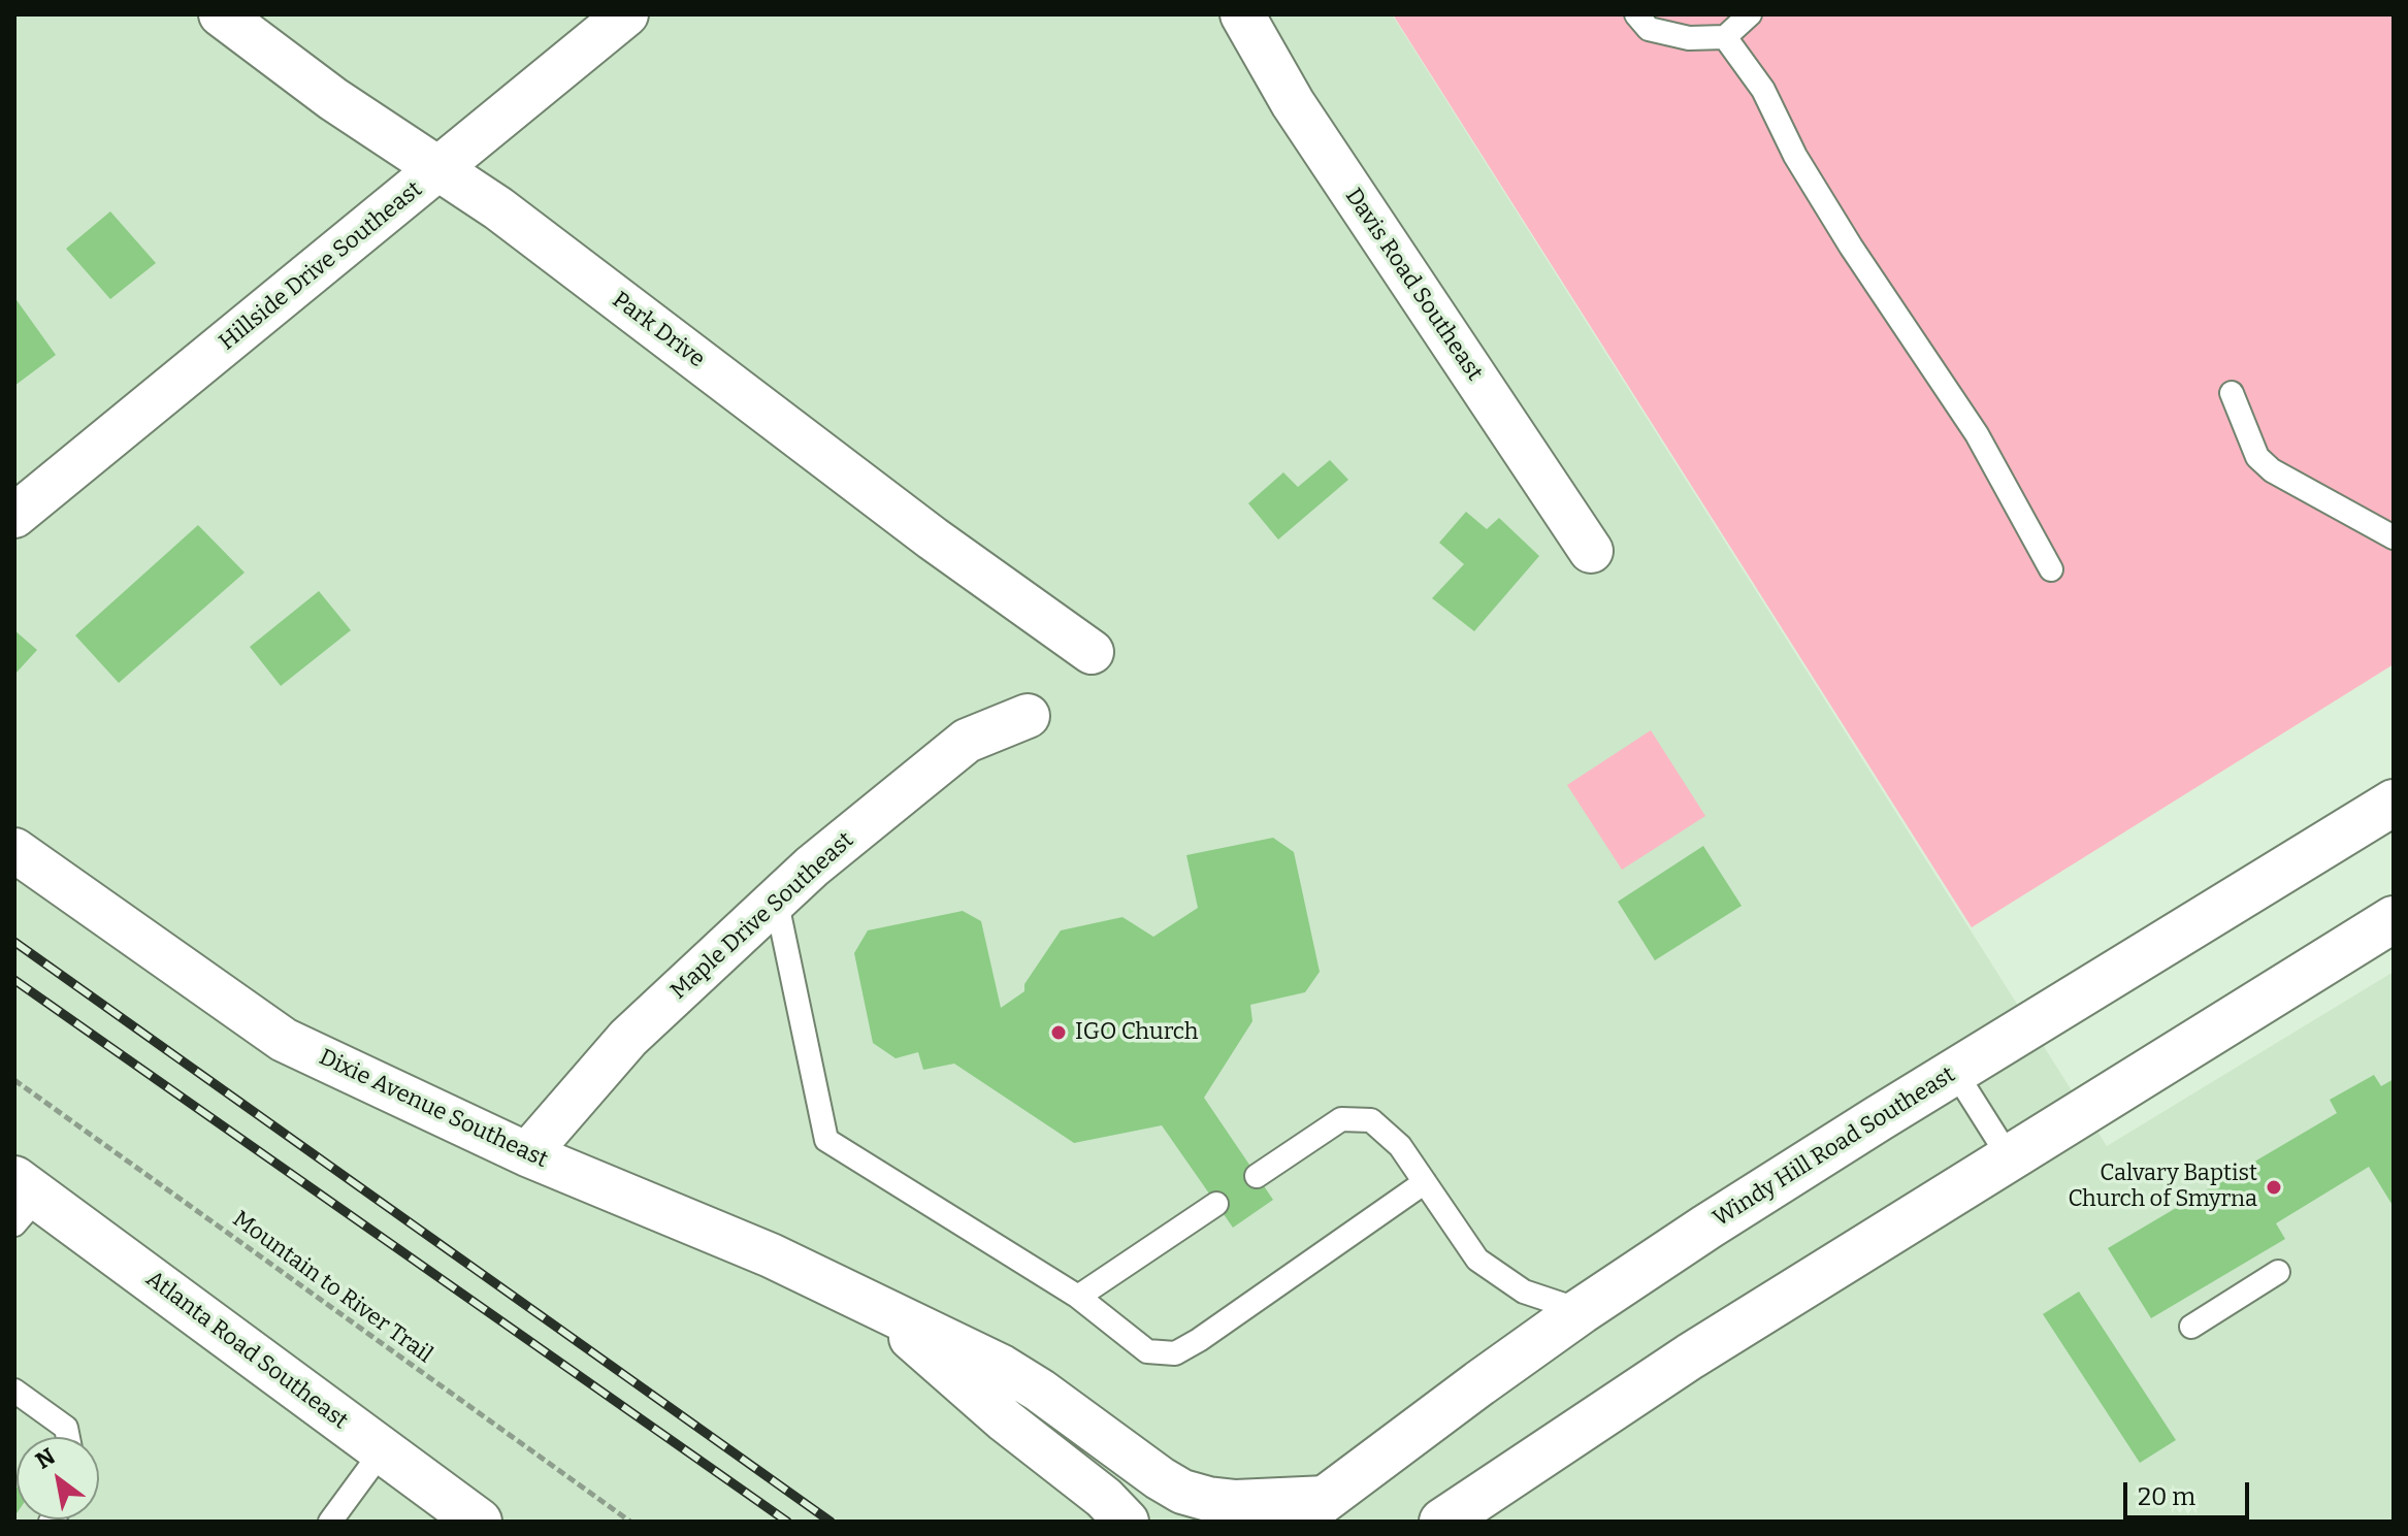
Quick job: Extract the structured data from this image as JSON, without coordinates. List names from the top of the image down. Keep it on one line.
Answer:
{"streets":{"main road":["Windy Hill Road Southeast","Atlanta Road Southeast"],"street":["Hillside Drive Southeast","Davis Road Southeast","Park Drive","Maple Drive Southeast","Dixie Avenue Southeast"],"path":["Mountain to River Trail"]},"crossings":[["Hillside Drive Southeast","Park Drive"],["Maple Drive Southeast","Dixie Avenue Southeast"],["Dixie Avenue Southeast","Windy Hill Road Southeast"]],"places":["IGO Church","Calvary Baptist Church of Smyrna"],"scale_bar":"20 m","north":"top left"}
